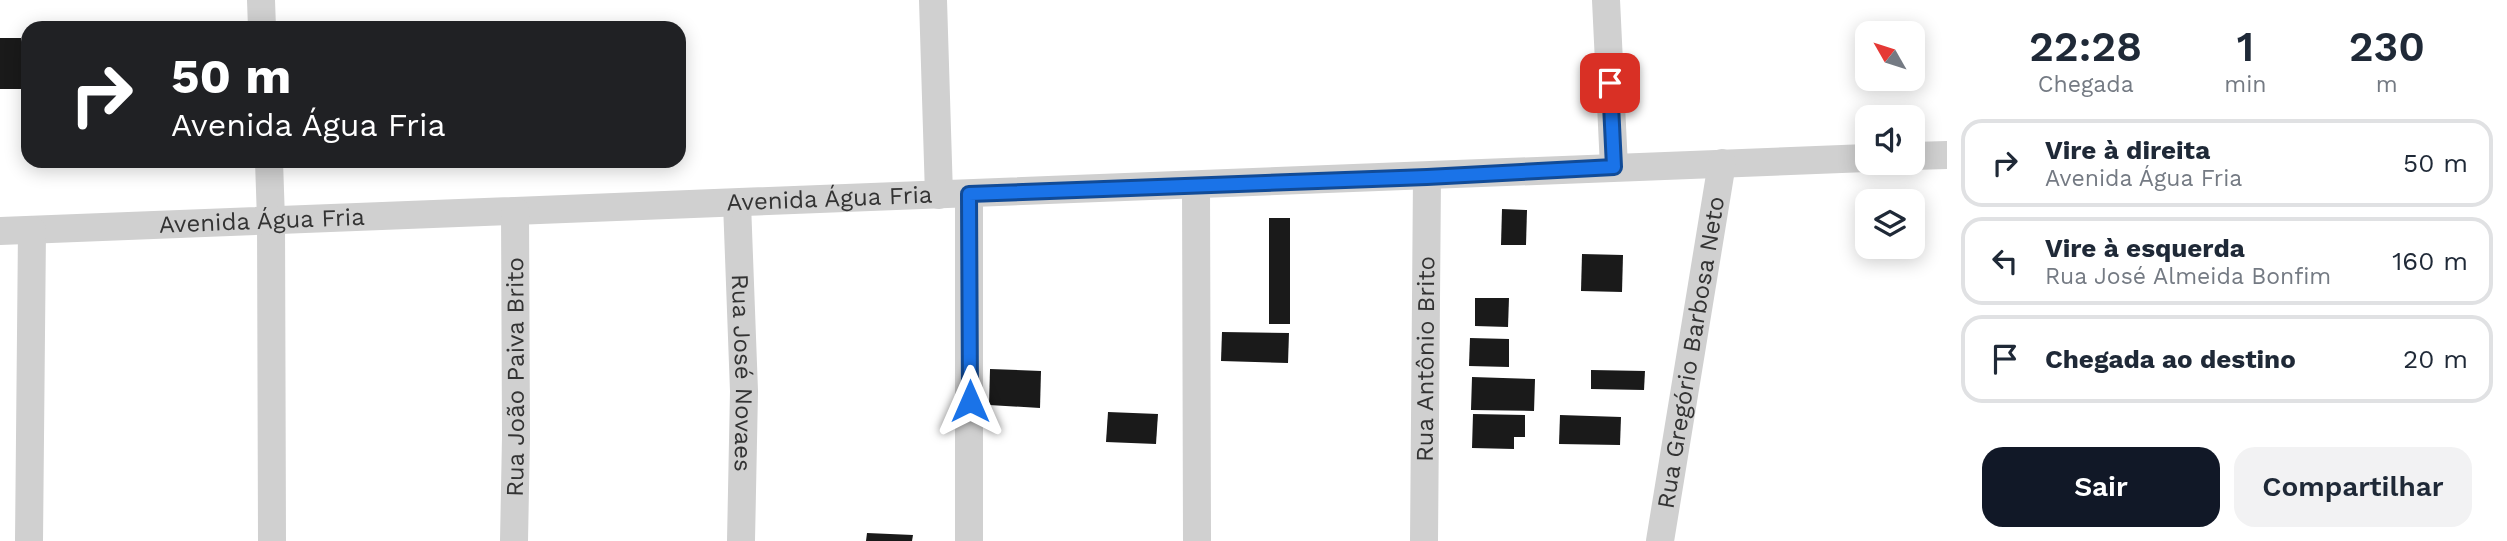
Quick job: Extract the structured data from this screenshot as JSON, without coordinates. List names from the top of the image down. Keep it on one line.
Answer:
{"streets":{"street":["Avenida Água Fria","Rua Gregório Barbosa Neto","Rua Antônio Brito","Rua José Novaes","Rua João Paiva Brito"]},"crossings":[["Avenida Água Fria","Rua Gregório Barbosa Neto"],["Avenida Água Fria","Rua Antônio Brito"],["Avenida Água Fria","Rua José Novaes"],["Avenida Água Fria","Rua João Paiva Brito"]],"north":"top left","page":{"eta":["22:28","Chegada","1","min","230","m"],"turn":["50 m","Avenida Água Fria"],"list":[{"name":"Vire à direita","note":"Avenida Água Fria","value":"50 m"},{"name":"Vire à esquerda","note":"Rua José Almeida Bonfim","value":"160 m"},{"name":"Chegada ao destino","value":"20 m"}],"buttons":["Sair","Compartilhar"]}}
